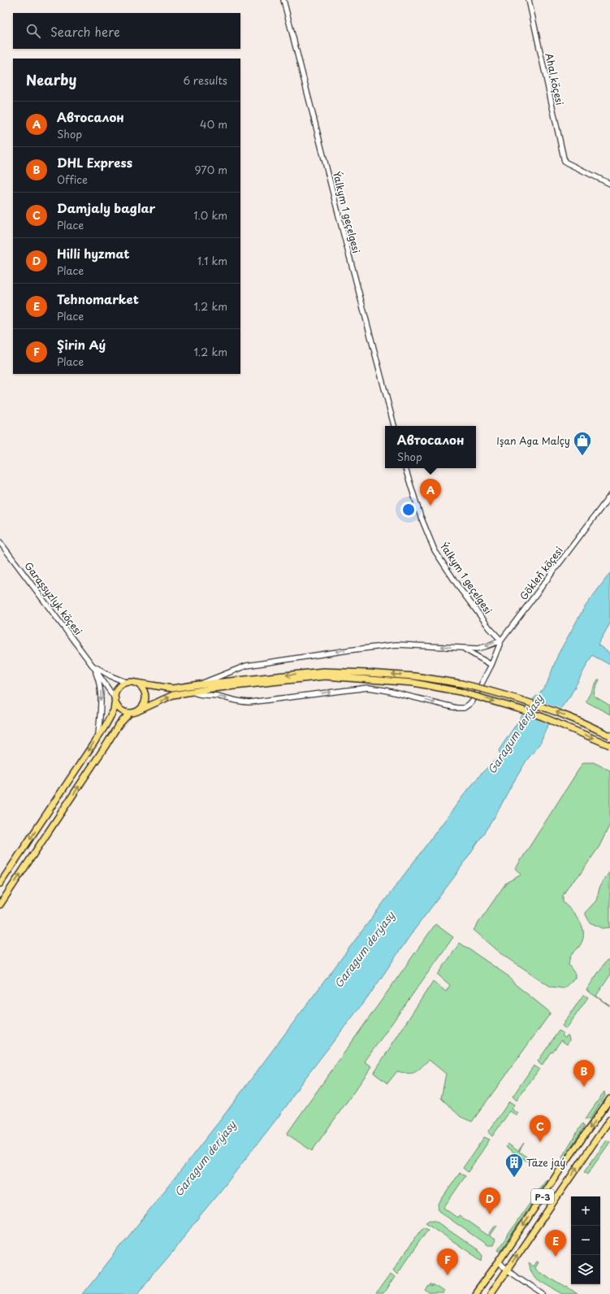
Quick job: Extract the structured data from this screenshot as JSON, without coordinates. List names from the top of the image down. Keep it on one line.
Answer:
{"streets":{"main road":["P-3"],"street":["Ahal köçesi","Ýalkym 1 geçelgesi","Gökleň köçesi","Garaşsyzlyk köçesi"]},"crossings":[["Ýalkym 1 geçelgesi","Gökleň köçesi"]],"water":["Garagum derýasy"],"places":{"shop":["Işan Aga Malçy"],"building":["Täze jaý"]},"page":{"search":"Search here","heading":["Nearby","6 results"],"list":[{"mark":"A","name":"Автосалон","note":"Shop","value":"40 m"},{"mark":"B","name":"DHL Express","note":"Office","value":"970 m"},{"mark":"C","name":"Damjaly baglar","note":"Place","value":"1.0 km"},{"mark":"D","name":"Hilli hyzmat","note":"Place","value":"1.1 km"},{"mark":"E","name":"Tehnomarket","note":"Place","value":"1.2 km"},{"mark":"F","name":"Şirin Aý","note":"Place","value":"1.2 km"}],"popup":["Автосалон","Shop"],"pins":["A","B","C","D","E","F"],"map_buttons":["+","−"]}}
